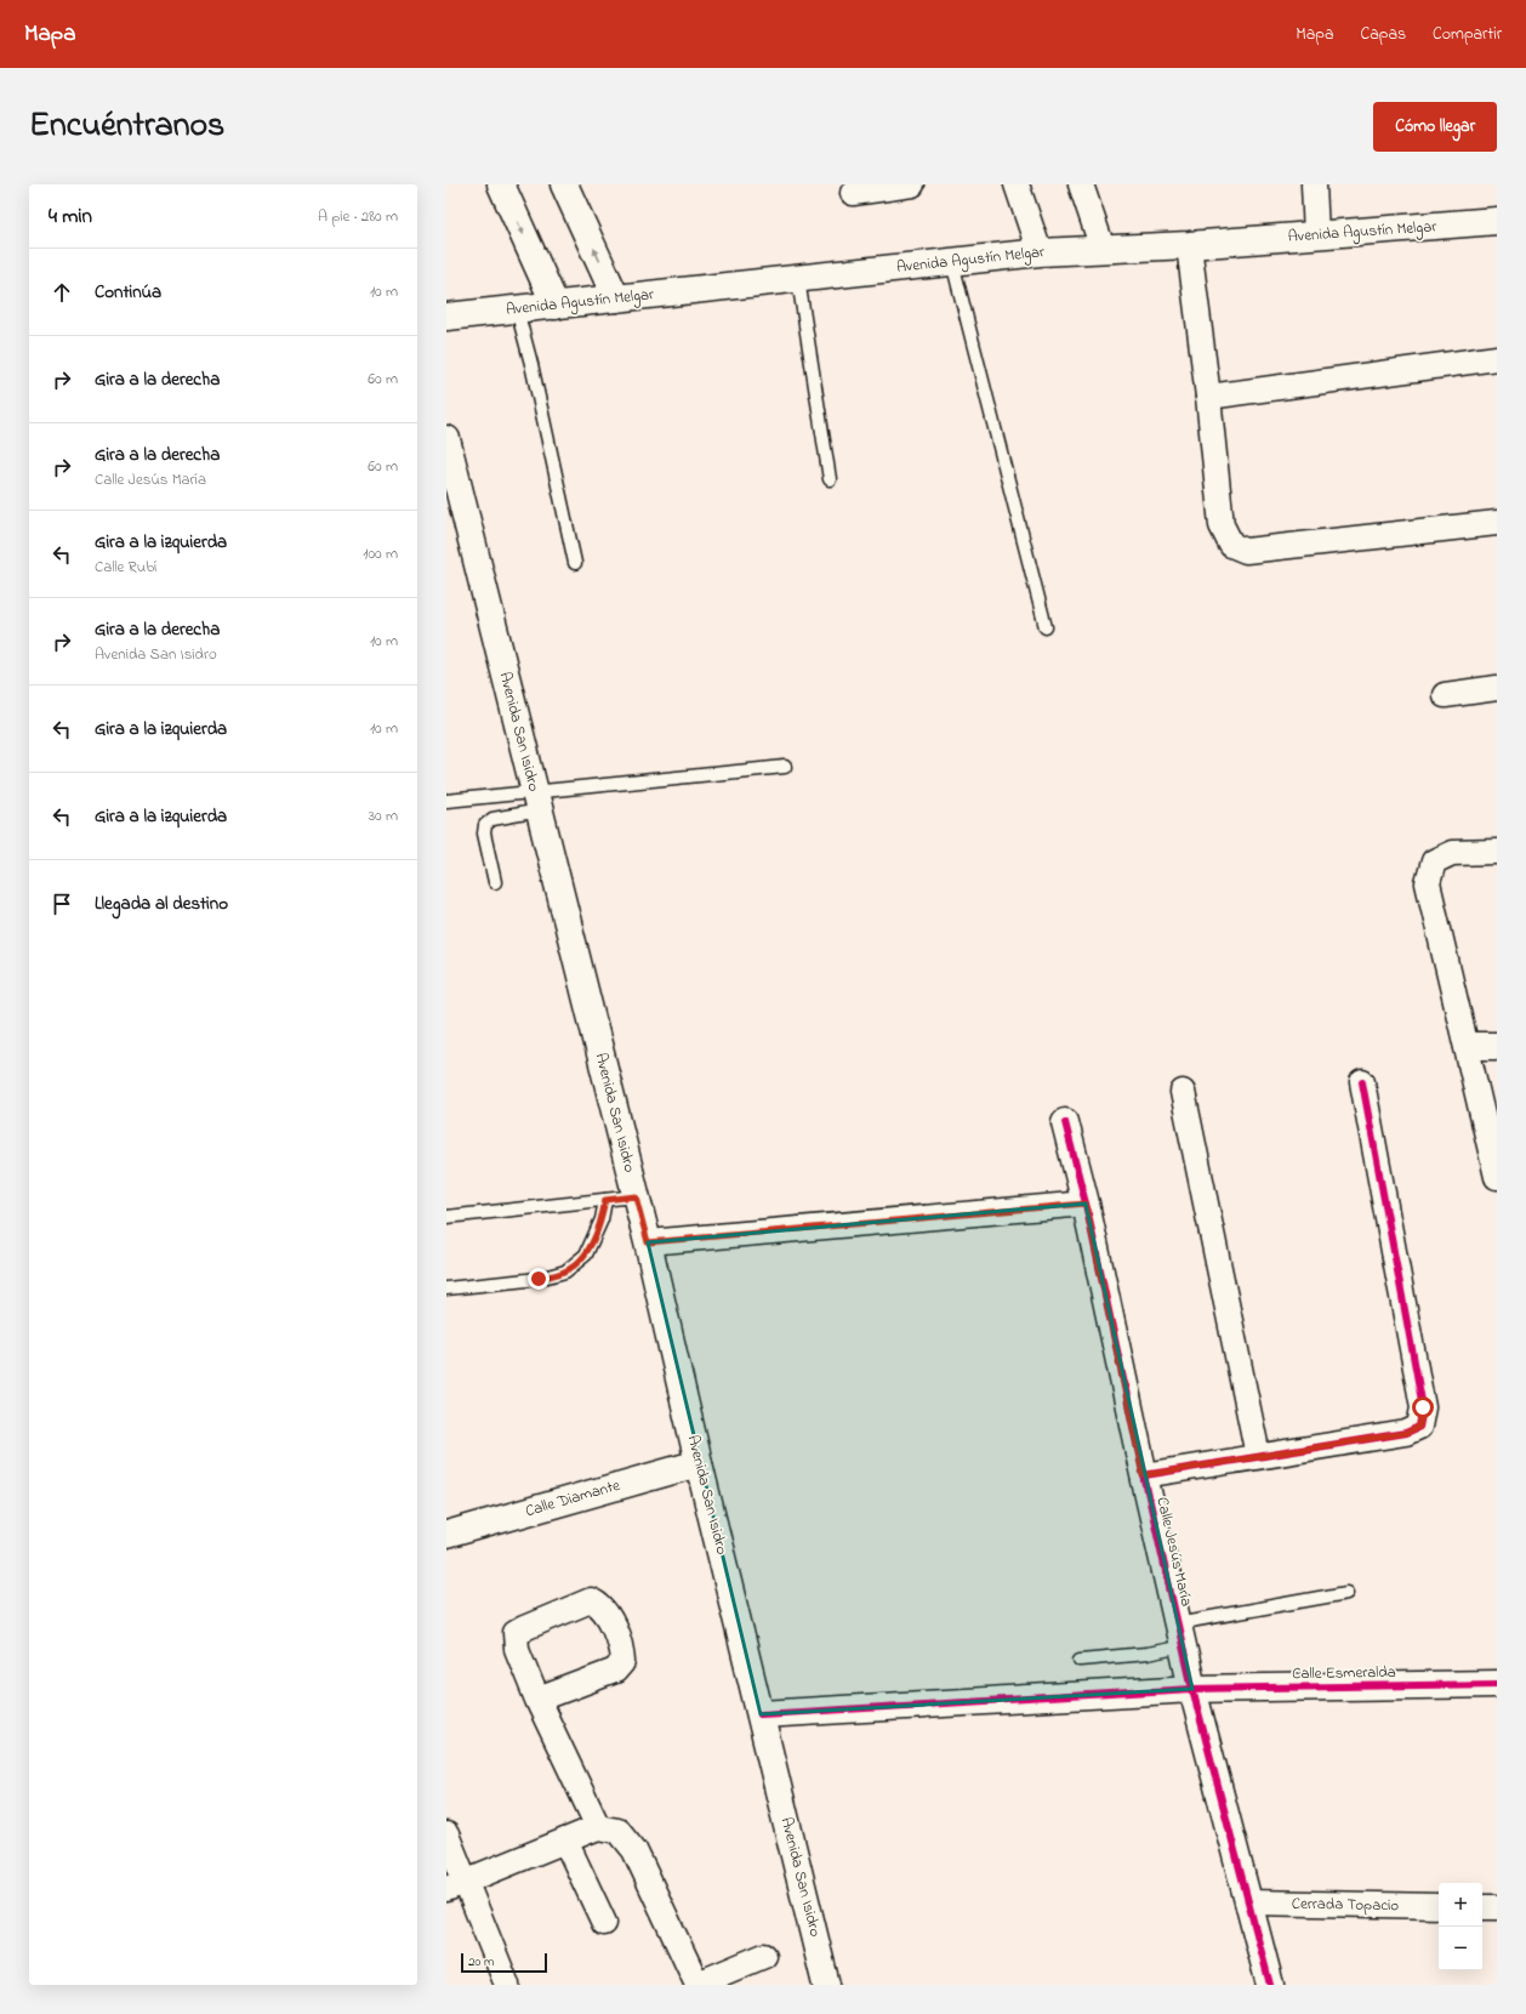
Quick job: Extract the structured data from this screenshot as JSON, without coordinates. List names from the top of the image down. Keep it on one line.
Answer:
{"streets":{"main road":["Avenida Agustín Melgar","Avenida San Isidro","Calle Diamante","Calle Jesús María","Calle Esmeralda"],"street":["Cerrada Topacio"]},"crossings":[["Avenida San Isidro","Calle Diamante"],["Avenida San Isidro","Calle Esmeralda"],["Calle Jesús María","Calle Esmeralda"],["Calle Jesús María","Cerrada Topacio"]],"scale_bar":"20 m","page":{"header":"Mapa","nav":["Mapa","Capas","Compartir"],"title":"Encuéntranos","buttons":"Cómo llegar","heading":["4 min","A pie · 280 m"],"list":[["Continúa","10 m"],["Gira a la derecha","60 m"],["Gira a la derecha","Calle Jesús María","60 m"],["Gira a la izquierda","Calle Rubí","100 m"],["Gira a la derecha","Avenida San Isidro","10 m"],["Gira a la izquierda","10 m"],["Gira a la izquierda","30 m"],"Llegada al destino"],"map_buttons":["+","−"],"scale":"20 m"}}
